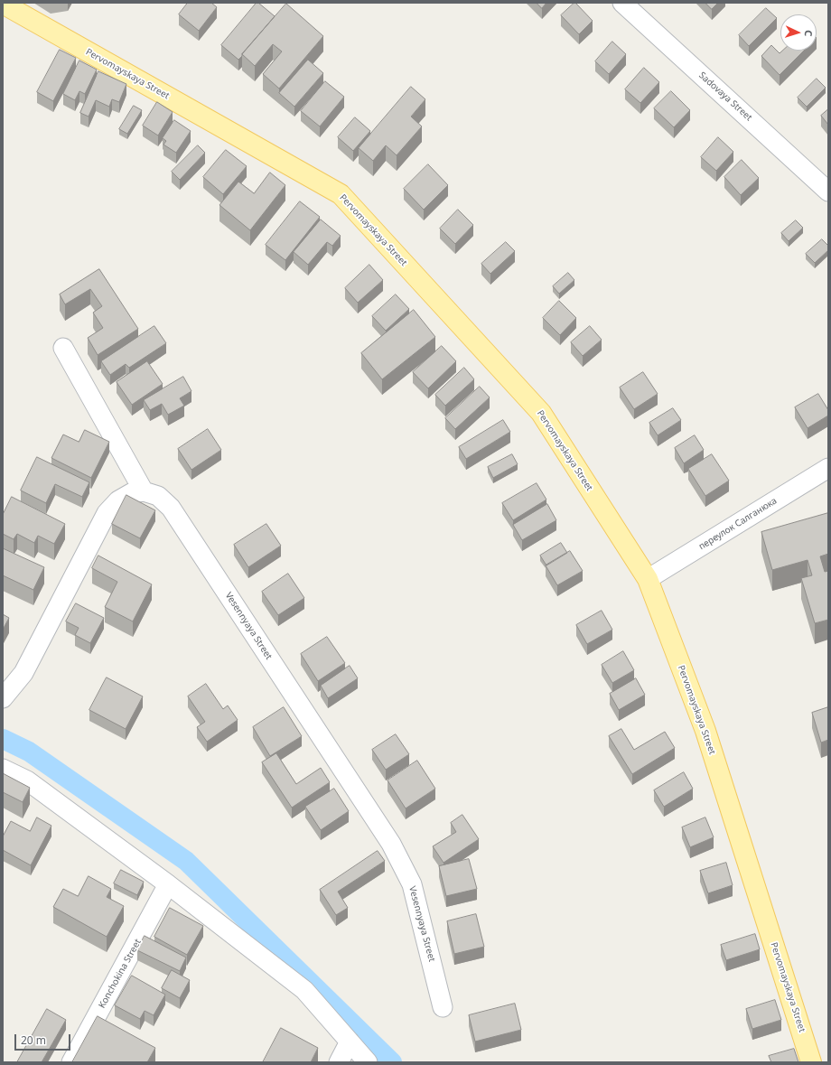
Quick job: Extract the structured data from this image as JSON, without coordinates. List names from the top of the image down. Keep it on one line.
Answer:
{"streets":{"main road":["Pervomayskaya Street"],"street":["Sadovaya Street","переулок Салганюка","Vesennyaya Street","Konchokina Street"]},"crossings":[["Pervomayskaya Street","переулок Салганюка"]],"scale_bar":"20 m","north":"right"}
